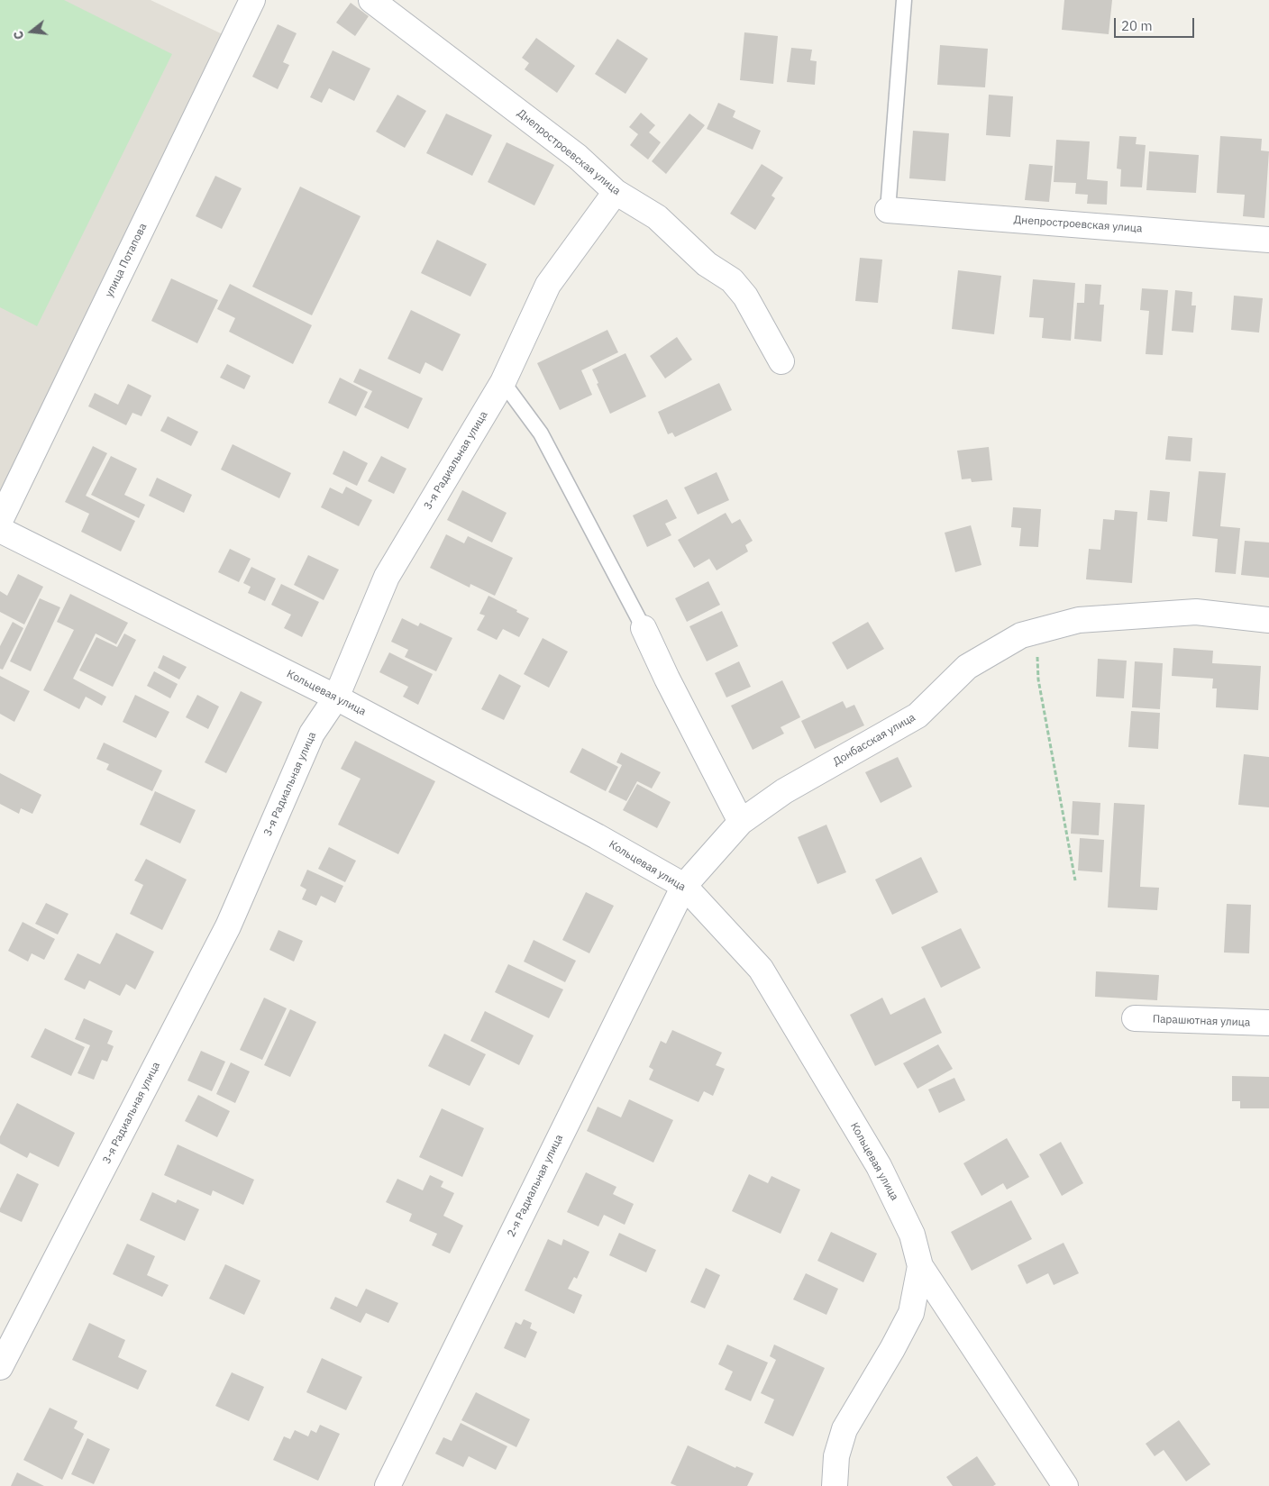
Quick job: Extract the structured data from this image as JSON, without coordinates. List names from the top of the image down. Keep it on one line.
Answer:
{"streets":{"street":["Днепростроевская улица","улица Потапова","3-я Радиальная улица","Кольцевая улица","Донбасская улица","Парашютная улица","2-я Радиальная улица"]},"crossings":[["Днепростроевская улица","3-я Радиальная улица"],["3-я Радиальная улица","Кольцевая улица"],["Кольцевая улица","Донбасская улица"],["Кольцевая улица","2-я Радиальная улица"],["Донбасская улица","2-я Радиальная улица"]],"scale_bar":"20 m","north":"left"}
